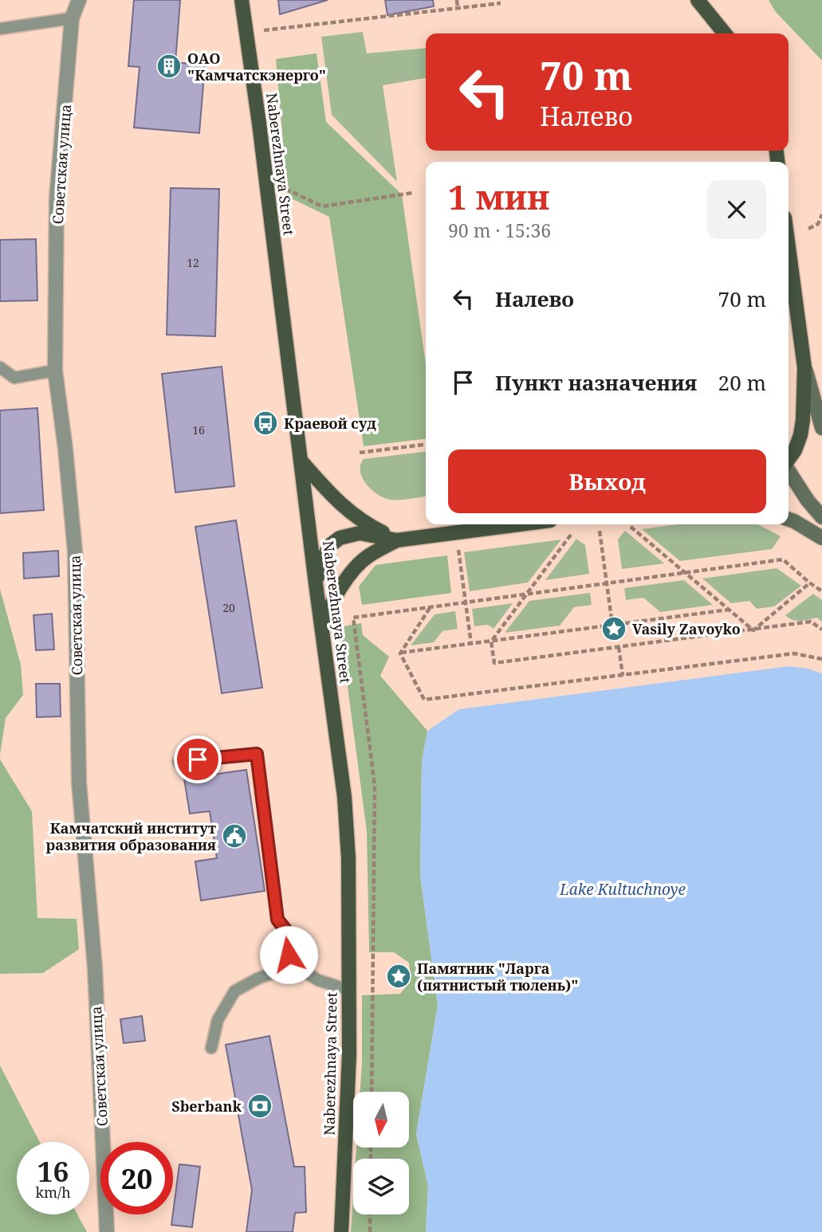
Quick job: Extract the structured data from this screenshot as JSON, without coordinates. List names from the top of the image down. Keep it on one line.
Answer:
{"streets":{"main road":["Naberezhnaya Street"],"street":["Советская улица"]},"water":["Lake Kultuchnoye"],"places":{"building":["ОАО \"Камчатскэнерго\""],"bus stop":["Краевой суд"],"place":["Vasily Zavoyko","Памятник \"Ларга (пятнистый тюлень)\""],"public building":["Камчатский институт развития образования"],"bank":["Sberbank"]},"house_numbers":["12","16","20"],"north":"bottom","page":{"turn":["70 m","Налево"],"heading":["1 мин","90 m · 15:36"],"list":[{"name":"Налево","value":"70 m"},{"name":"Пункт назначения","value":"20 m"}],"buttons":"Выход","speed":"16 km/h","limit":"20"}}
